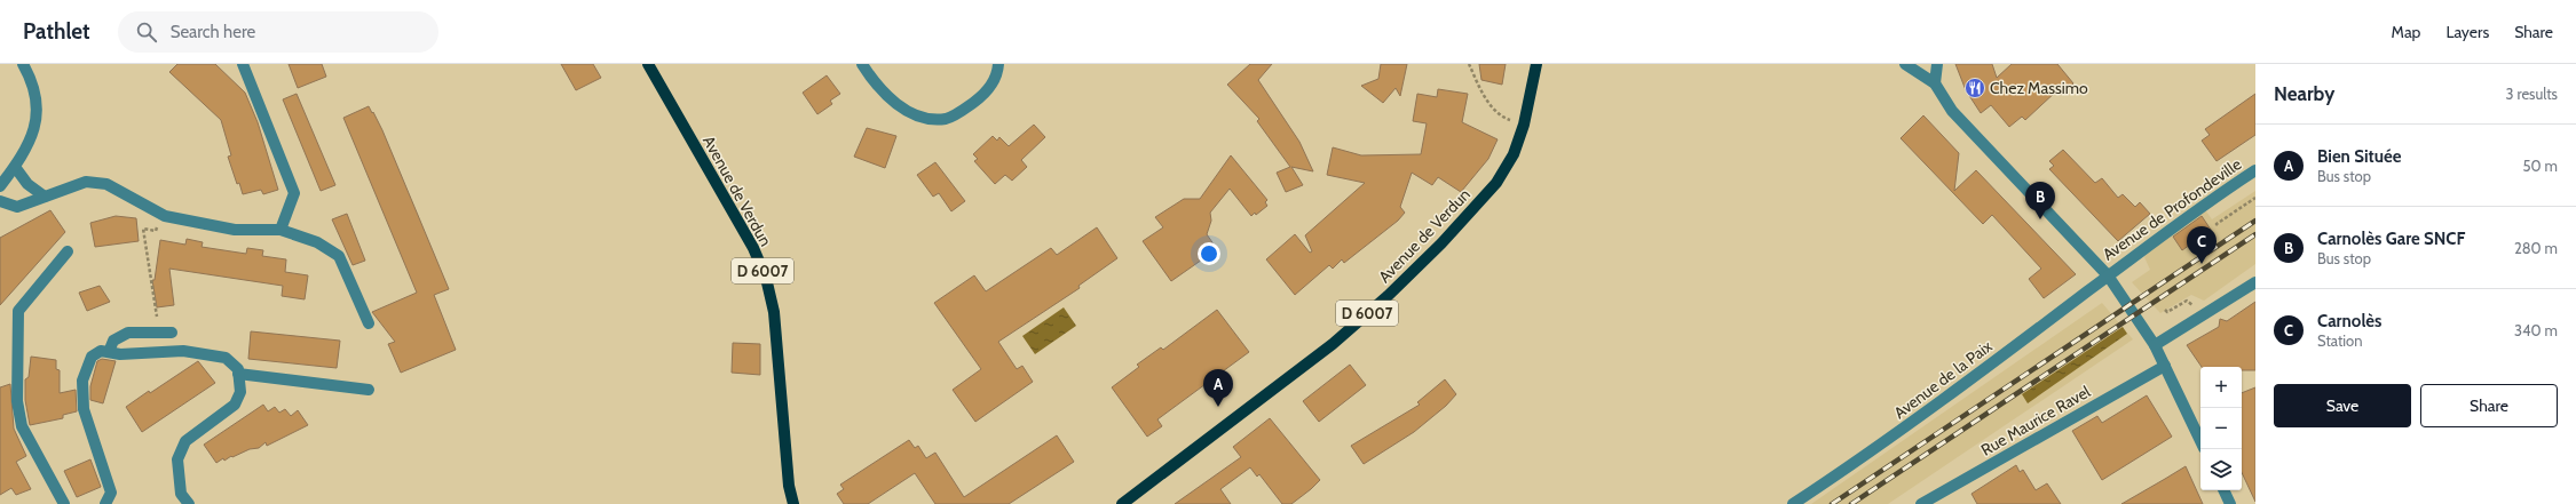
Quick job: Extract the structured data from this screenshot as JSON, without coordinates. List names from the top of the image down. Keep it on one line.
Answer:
{"streets":{"main road":["Avenue de Verdun","D 6007"],"street":["Avenue de Profondeville","Avenue de la Paix","Rue Maurice Ravel"]},"crossings":[["Avenue de Profondeville","Avenue de la Paix"]],"places":{"restaurant":["Chez Massimo"]},"page":{"header":"Pathlet","search":"Search here","nav":["Map","Layers","Share"],"heading":["Nearby","3 results"],"list":[{"mark":"A","name":"Bien Située","note":"Bus stop","value":"50 m"},{"mark":"B","name":"Carnolès Gare SNCF","note":"Bus stop","value":"280 m"},{"mark":"C","name":"Carnolès","note":"Station","value":"340 m"}],"pins":["B","C","A"],"map_buttons":["+","−"],"buttons":["Save","Share"]}}
